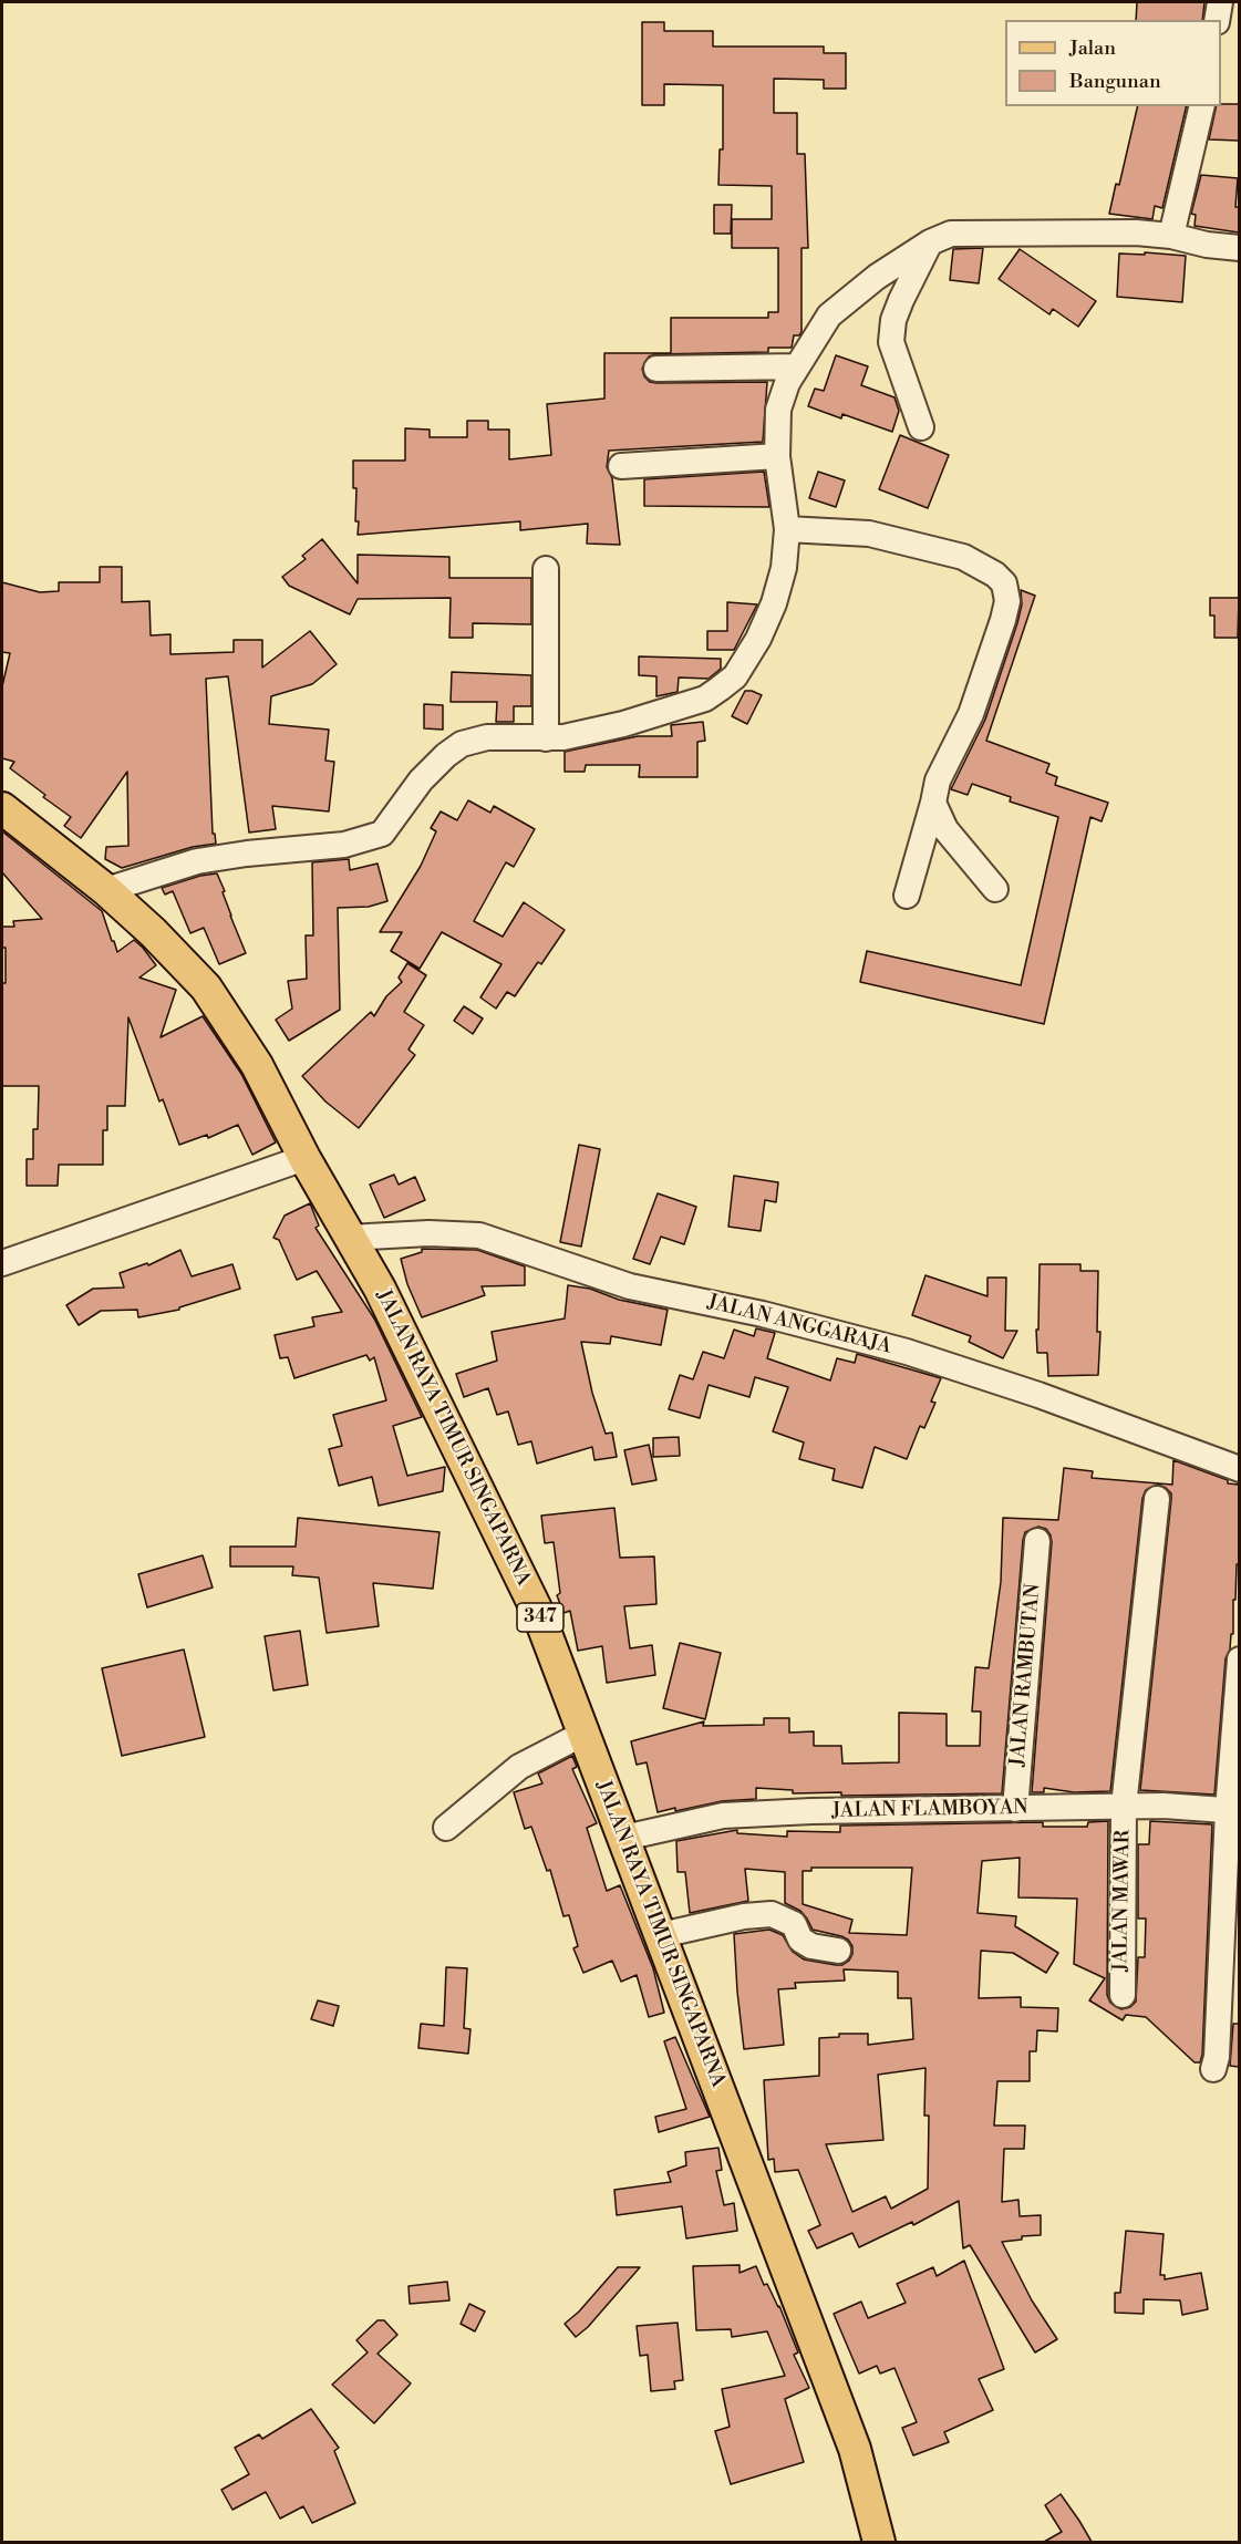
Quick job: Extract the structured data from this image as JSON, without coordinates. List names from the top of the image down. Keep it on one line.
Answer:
{"streets":{"main road":["JALAN RAYA TIMUR SINGAPARNA","347"],"street":["JALAN ANGGARAJA","JALAN RAMBUTAN","JALAN FLAMBOYAN","JALAN MAWAR"]},"crossings":[["JALAN ANGGARAJA","JALAN RAYA TIMUR SINGAPARNA"],["JALAN RAYA TIMUR SINGAPARNA","JALAN FLAMBOYAN"],["JALAN RAMBUTAN","JALAN FLAMBOYAN"],["JALAN FLAMBOYAN","JALAN MAWAR"]],"legend":["Jalan","Bangunan"]}
